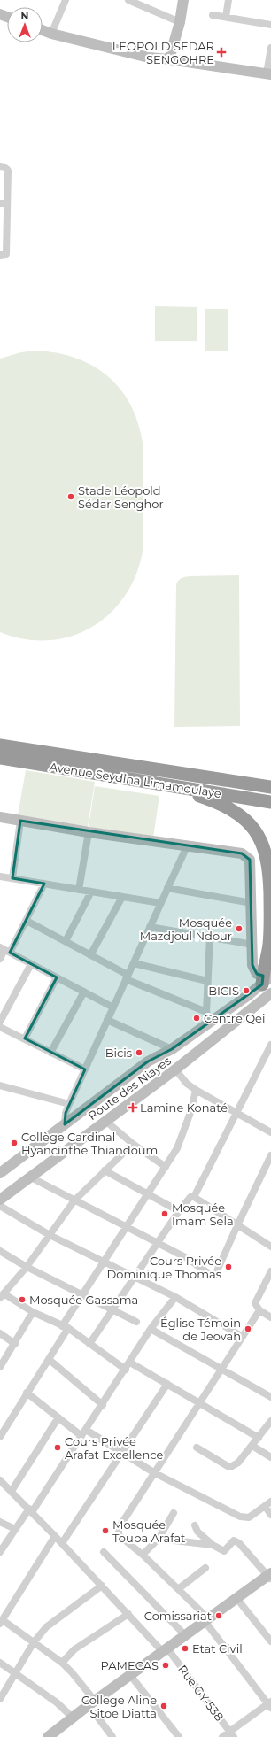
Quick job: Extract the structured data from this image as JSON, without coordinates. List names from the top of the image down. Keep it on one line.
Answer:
{"streets":{"highway":["Avenue Seydina Limamoulaye"],"street":["Route des Niayes","Rue GY-538"]},"places":{"health":["LEOPOLD SEDAR SENGOHRE","Lamine Konaté"],"other":["Stade Léopold Sédar Senghor","Mosquée Mazdjoul Ndour","BICIS","Centre Qei","Bicis","Collège Cardinal Hyancinthe Thiandoum","Mosquée Imam Sela","Cours Privée Dominique Thomas","Mosquée Gassama","Église Témoin de Jeovah","Cours Privée Arafat Excellence","Mosquée Touba Arafat","Comissariat","Etat Civil","PAMECAS","College Aline Sitoe Diatta"]},"north":"top"}
